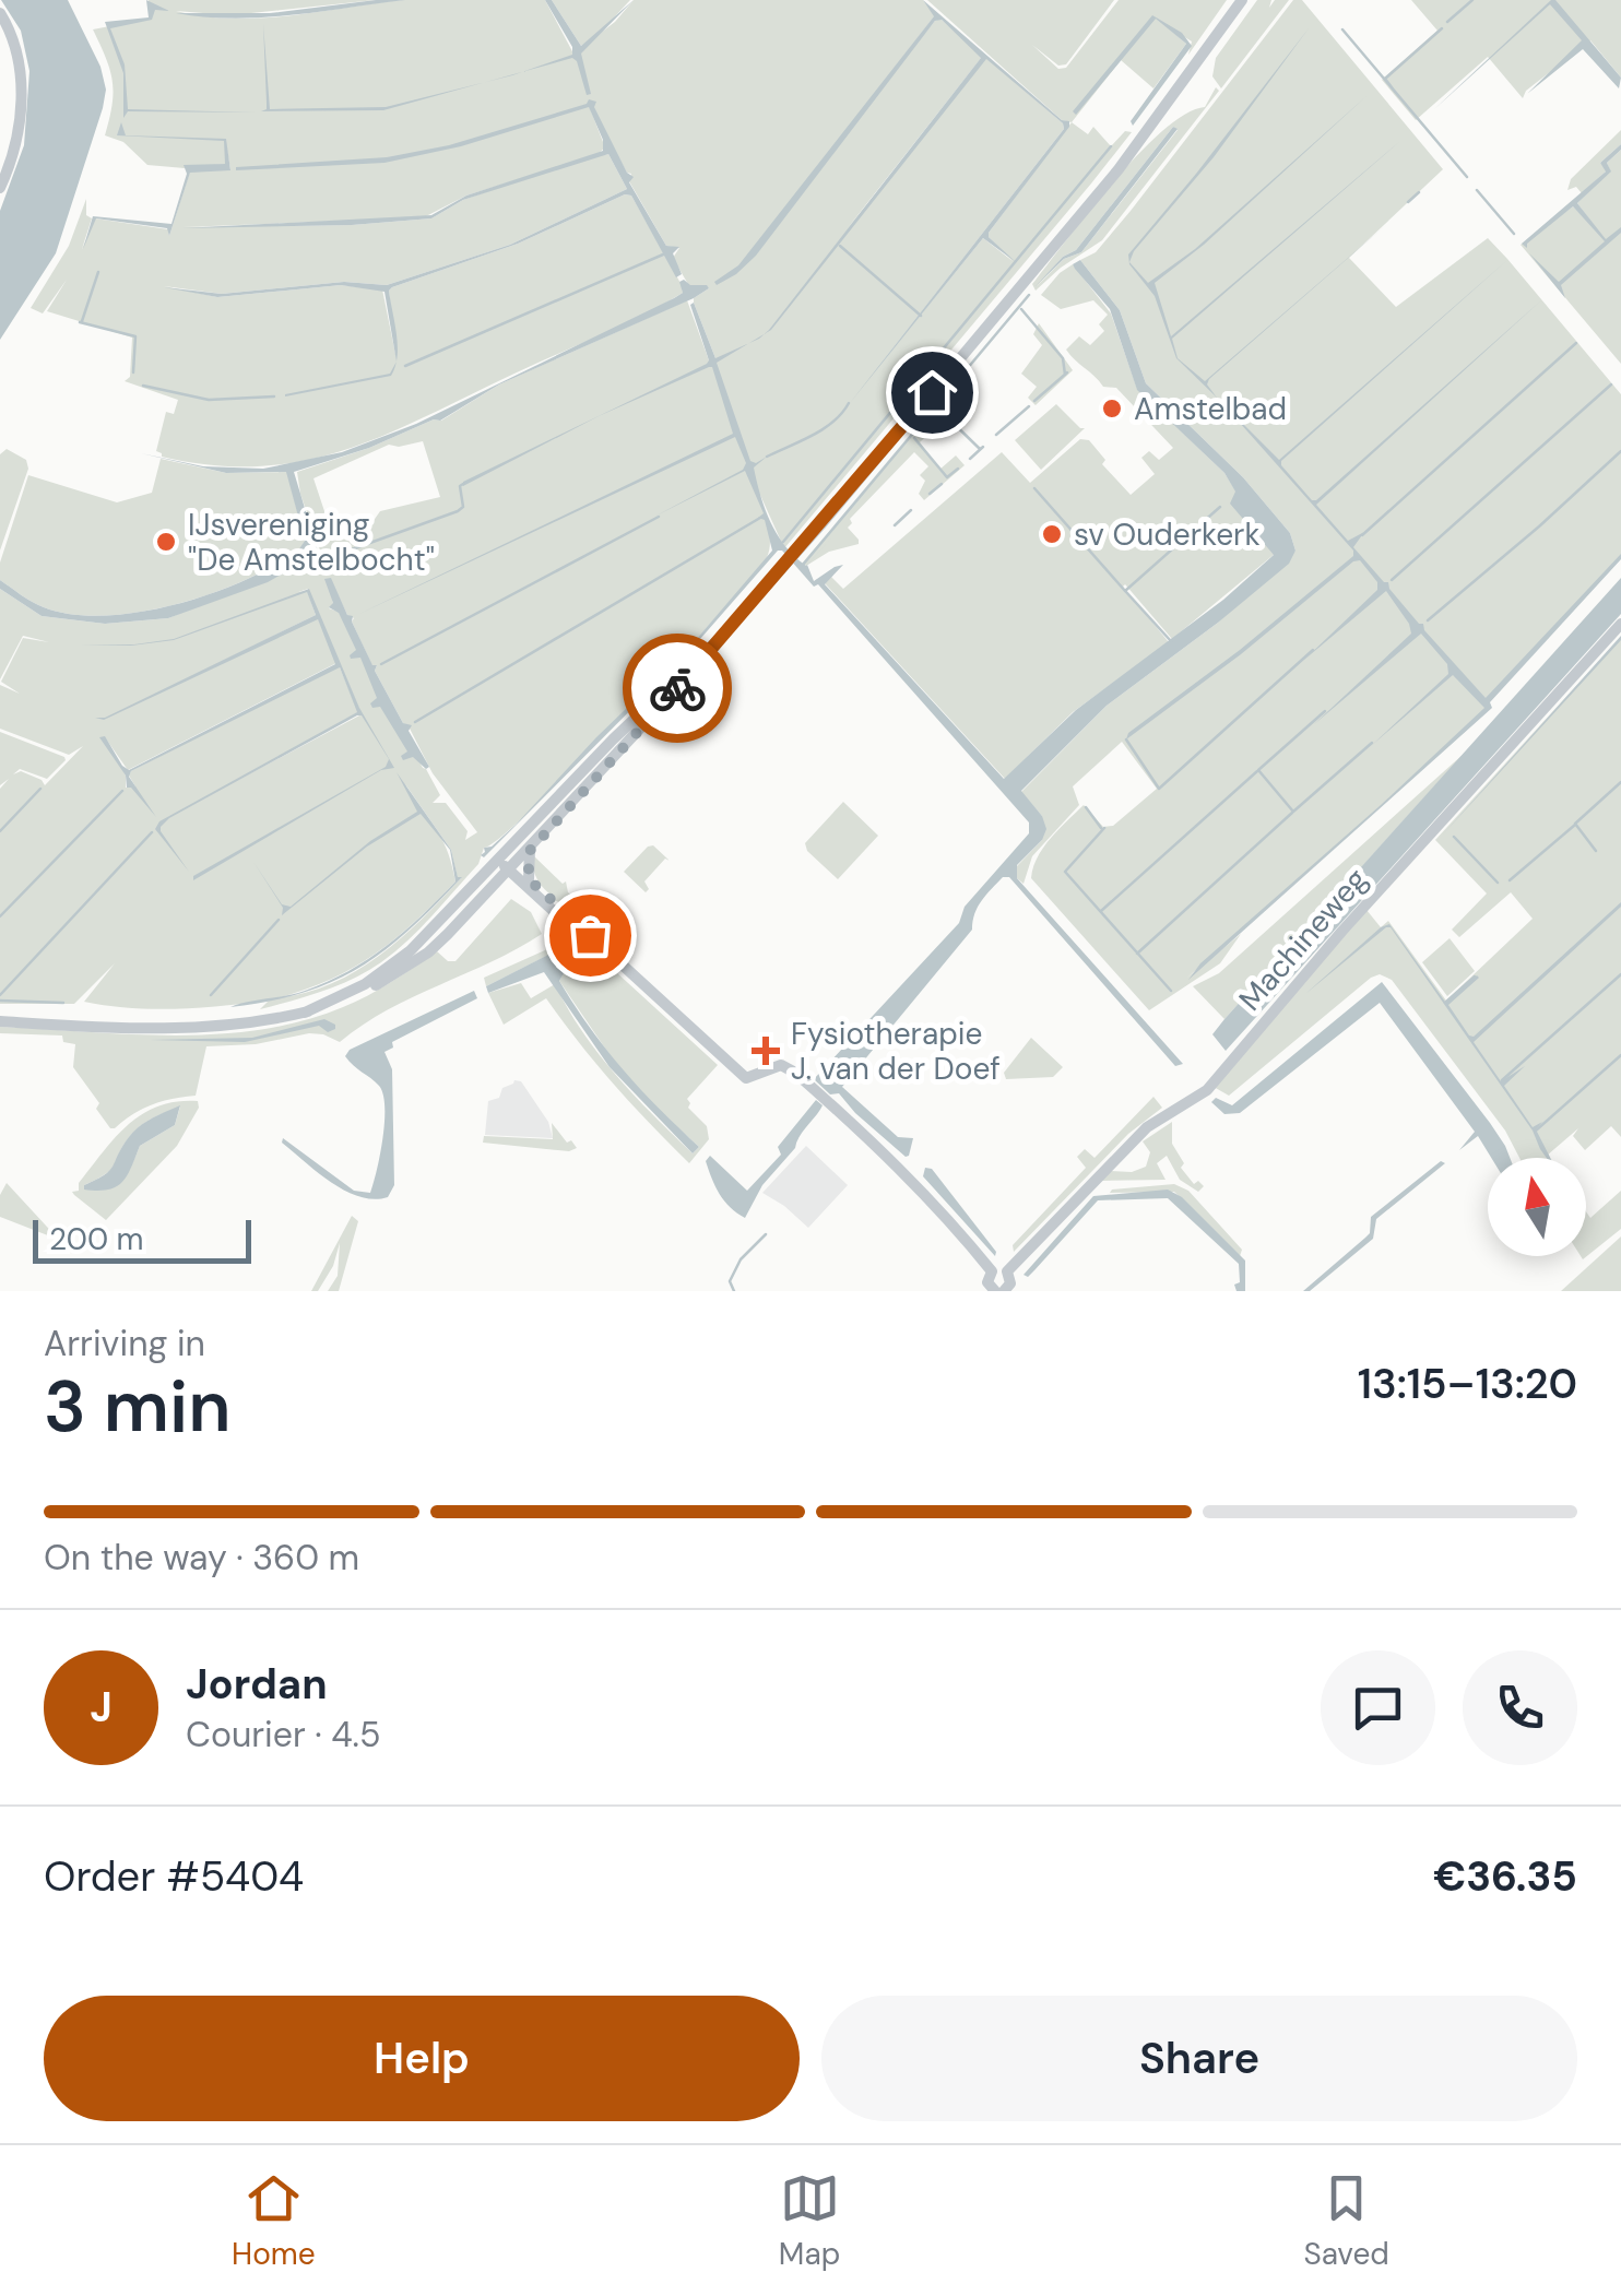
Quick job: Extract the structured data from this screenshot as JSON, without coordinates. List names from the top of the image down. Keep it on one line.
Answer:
{"streets":{"main road":["Machineweg"]},"places":{"other":["Amstelbad","sv Ouderkerk","IJsvereniging \"De Amstelbocht\""],"health":["Fysiotherapie J. van der Doef"]},"scale_bar":"200 m","north":"top","page":{"scale":"200 m","heading":["3 min","Arriving in","13:15–13:20"],"panel":["Jordan","Courier · 4.5","Order #5404","€36.35"],"bar":"On the way · 360 m","round":"J","buttons":["Help","Share"],"tabs":["Home","Map","Saved"]}}
